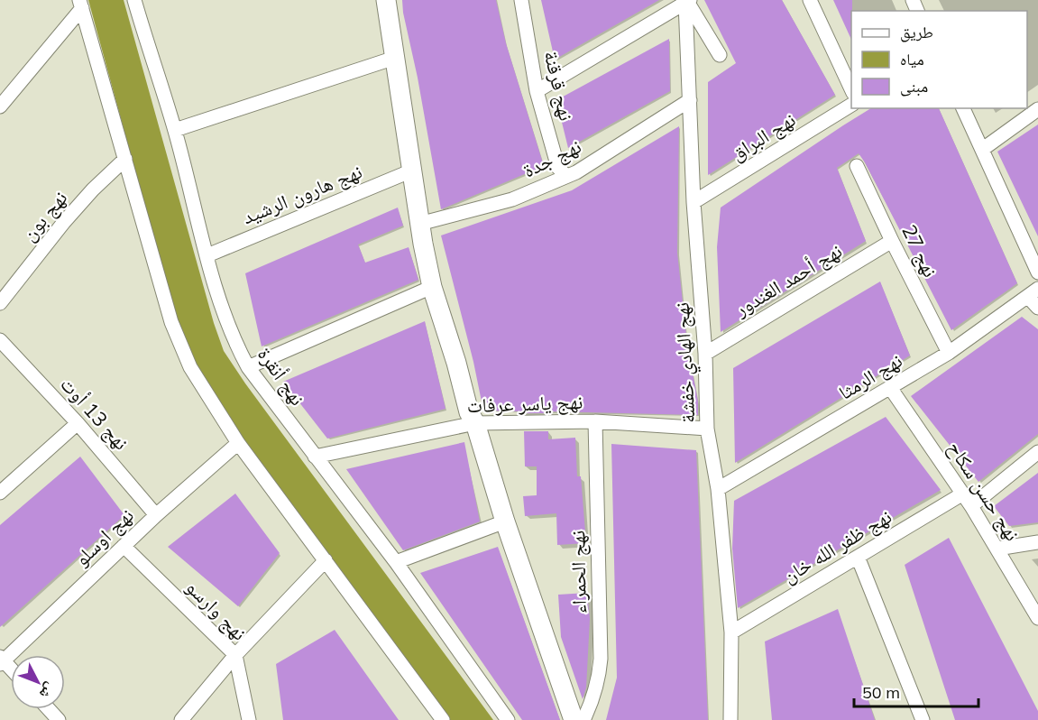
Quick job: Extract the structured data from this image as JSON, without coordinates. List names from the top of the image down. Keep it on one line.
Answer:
{"streets":{"street":["نهج قرقنة","نهج البراق","نهج جدة","نهج هارون الرشيد","نهج بون","نهج 27","نهج أحمد الغندور","نهج الهادي خفشة","نهج أنقرة","نهج الرمثا","نهج ياسر عرفات","نهج 13 أوت","نهج حسن سكاح","نهج اوسلو","نهج ظفر الله خان","نهج الحمراء","نهج وارسو"]},"crossings":[["نهج قرقنة","نهج جدة"],["نهج البراق","نهج الهادي خفشة"],["نهج جدة","نهج الهادي خفشة"],["نهج هارون الرشيد","نهج أنقرة"],["نهج 27","نهج أحمد الغندور"],["نهج 27","نهج الرمثا"],["نهج أحمد الغندور","نهج الهادي خفشة"],["نهج الهادي خفشة","نهج الرمثا"],["نهج الهادي خفشة","نهج ياسر عرفات"],["نهج الهادي خفشة","نهج ظفر الله خان"],["نهج أنقرة","نهج ياسر عرفات"],["نهج الرمثا","نهج حسن سكاح"],["نهج ياسر عرفات","نهج الحمراء"],["نهج 13 أوت","نهج اوسلو"],["نهج حسن سكاح","نهج ظفر الله خان"],["نهج اوسلو","نهج وارسو"]],"legend":["طريق","مياه","مبنى"],"scale_bar":"50 m","north":"bottom right"}
